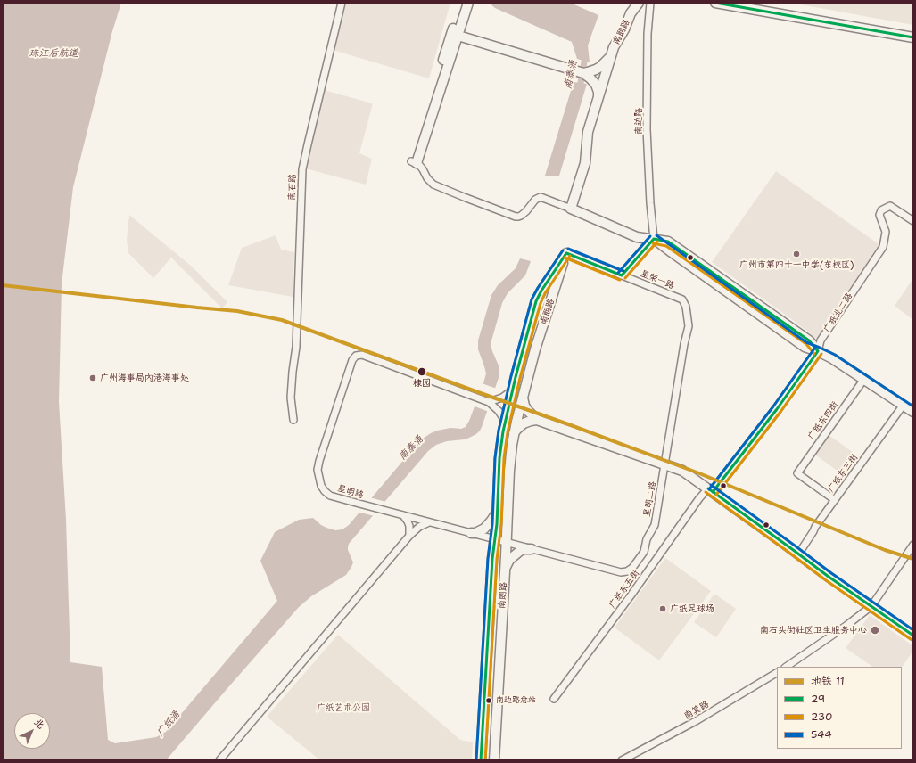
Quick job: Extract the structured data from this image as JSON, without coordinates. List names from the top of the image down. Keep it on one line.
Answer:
{"streets":{"street":["南朗路","南边路","南石路","星荣一路","广纸北二路","广纸东四街","广纸东三街","星明路","星明二路","广纸东五街","南箕路"]},"crossings":[["南朗路","星荣一路"],["南朗路","星明路"],["南朗路","星明二路"],["星荣一路","星明二路"],["广纸北二路","广纸东五街"],["广纸东四街","广纸东三街"],["星明路","星明二路"]],"water":["珠江后航道","南泰涌","广纸涌"],"parks":["广纸艺术公园"],"places":["广州市第四十一中学(东校区)","棣园","广州海事局内港海事处","广纸足球场","南石头街社区卫生服务中心","南边路总站"],"lines":["transit line 29","transit line 544","transit line 230","metro line 11"],"legend":["地铁 11","29","230","544"],"north":"top right"}
